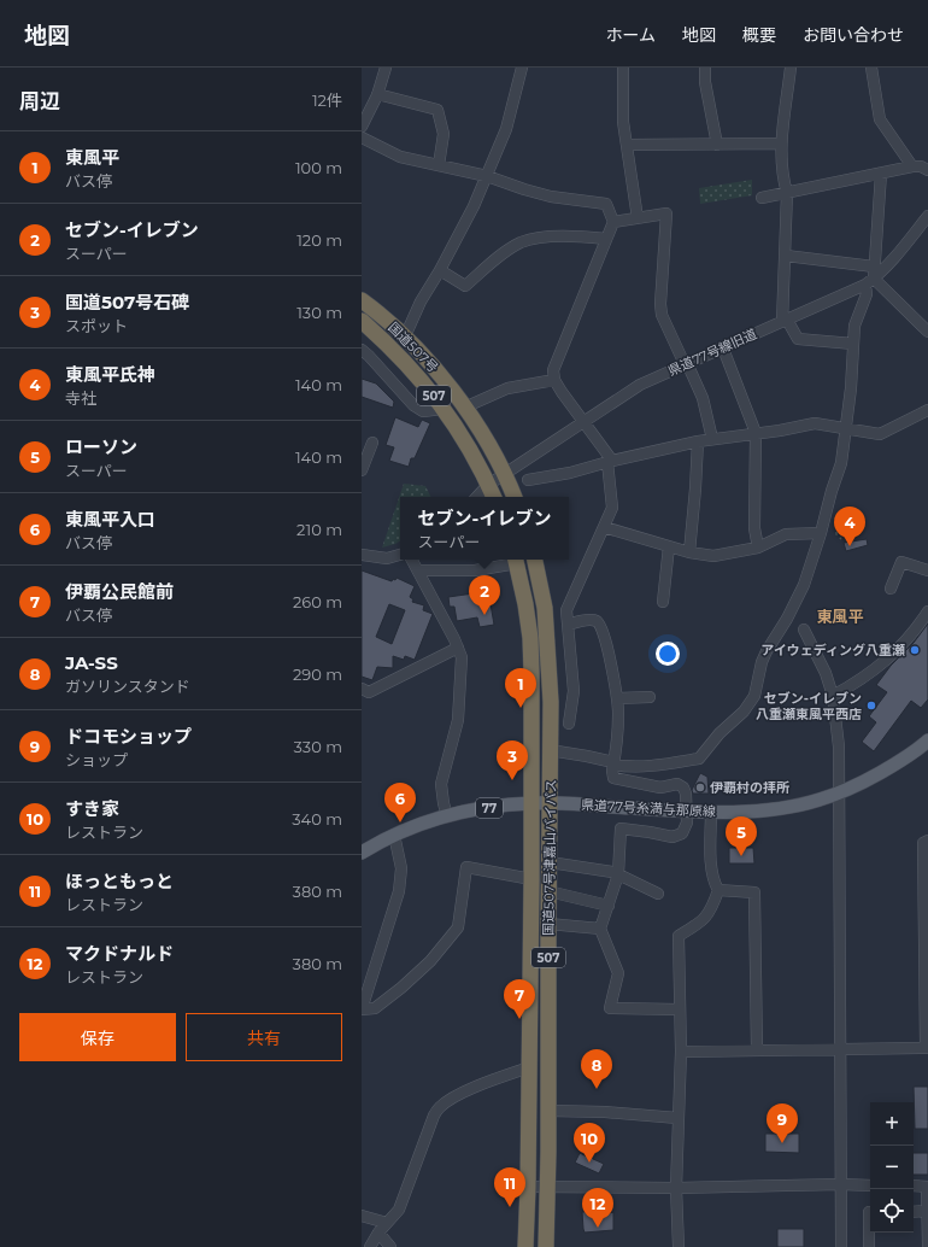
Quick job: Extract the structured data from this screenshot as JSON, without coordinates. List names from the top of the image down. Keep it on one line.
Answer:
{"streets":{"highway":["国道507号","507","国道507号津嘉山バイパス"],"main road":["77","県道77号糸満与那原線"],"street":["県道77号線旧道"]},"crossings":[["国道507号","県道77号線旧道"],["国道507号","507"],["県道77号線旧道","507"],["県道77号糸満与那原線","国道507号津嘉山バイパス"]],"districts":["東風平"],"places":["アイウェディング八重瀬","セブン-イレブン 八重瀬東風平西店","伊覇村の拝所"],"page":{"header":"地図","nav":["ホーム","地図","概要","お問い合わせ"],"heading":["周辺","12件"],"list":[{"mark":"1","name":"東風平","note":"バス停","value":"100 m"},{"mark":"2","name":"セブン-イレブン","note":"スーパー","value":"120 m"},{"mark":"3","name":"国道507号石碑","note":"スポット","value":"130 m"},{"mark":"4","name":"東風平氏神","note":"寺社","value":"140 m"},{"mark":"5","name":"ローソン","note":"スーパー","value":"140 m"},{"mark":"6","name":"東風平入口","note":"バス停","value":"210 m"},{"mark":"7","name":"伊覇公民館前","note":"バス停","value":"260 m"},{"mark":"8","name":"JA-SS","note":"ガソリンスタンド","value":"290 m"},{"mark":"9","name":"ドコモショップ","note":"ショップ","value":"330 m"},{"mark":"10","name":"すき家","note":"レストラン","value":"340 m"},{"mark":"11","name":"ほっともっと","note":"レストラン","value":"380 m"},{"mark":"12","name":"マクドナルド","note":"レストラン","value":"380 m"}],"popup":["セブン-イレブン","スーパー"],"pins":["4","2","1","3","6","5","7","8","9","10","11","12"],"buttons":["保存","共有"],"map_buttons":["+","−"]}}
